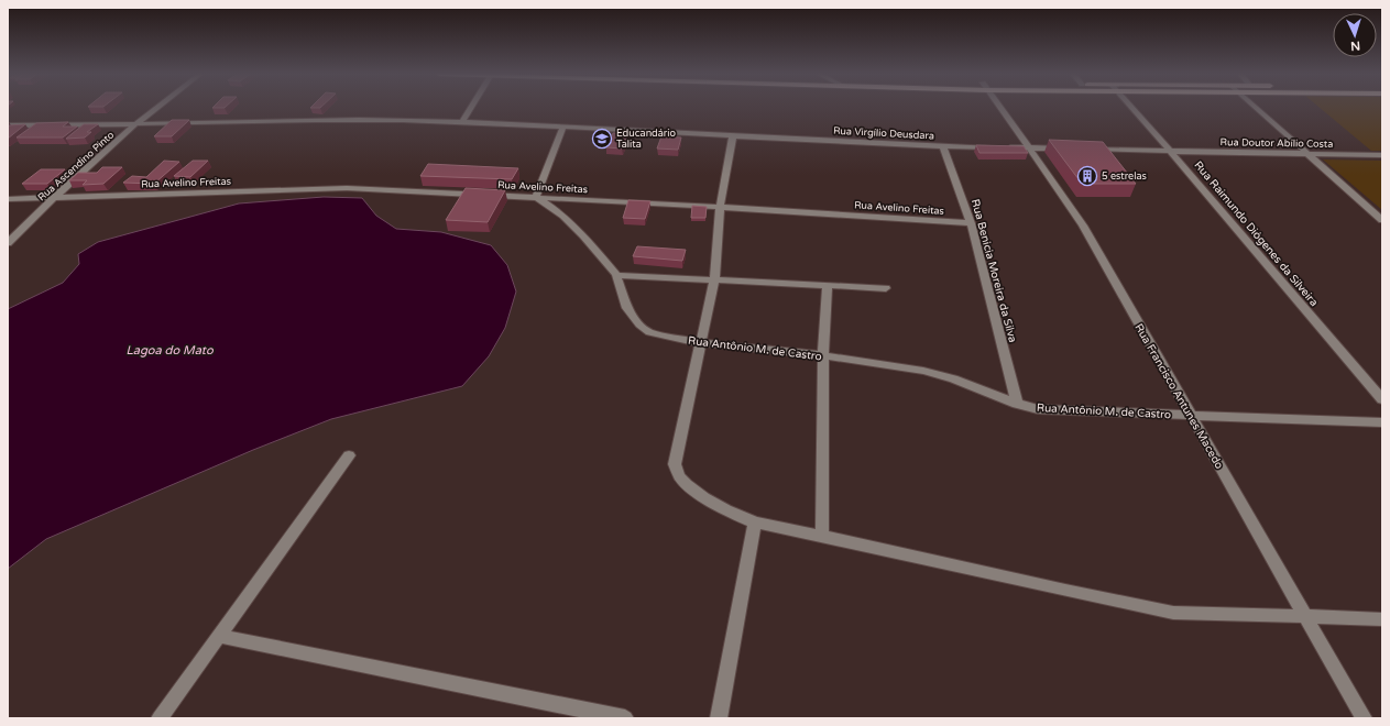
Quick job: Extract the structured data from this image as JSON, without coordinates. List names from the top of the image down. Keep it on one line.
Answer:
{"streets":{"street":["Rua Virgílio Deusdara","Rua Doutor Abílio Costa","Rua Ascendino Pinto","Rua Avelino Freitas","Rua Raimundo Diógenes da Silveira","Rua Benicia Moreira da Silva","Rua Antônio M. de Castro","Rua Francisco Antunes Macedo"]},"crossings":[["Rua Virgílio Deusdara","Rua Ascendino Pinto"],["Rua Virgílio Deusdara","Rua Benicia Moreira da Silva"],["Rua Virgílio Deusdara","Rua Francisco Antunes Macedo"],["Rua Doutor Abílio Costa","Rua Raimundo Diógenes da Silveira"],["Rua Ascendino Pinto","Rua Avelino Freitas"],["Rua Avelino Freitas","Rua Benicia Moreira da Silva"],["Rua Benicia Moreira da Silva","Rua Antônio M. de Castro"],["Rua Antônio M. de Castro","Rua Francisco Antunes Macedo"]],"water":["Lagoa do Mato"],"places":{"school or university":["Educandário Talita"],"building":["5 estrelas"]},"north":"bottom"}
